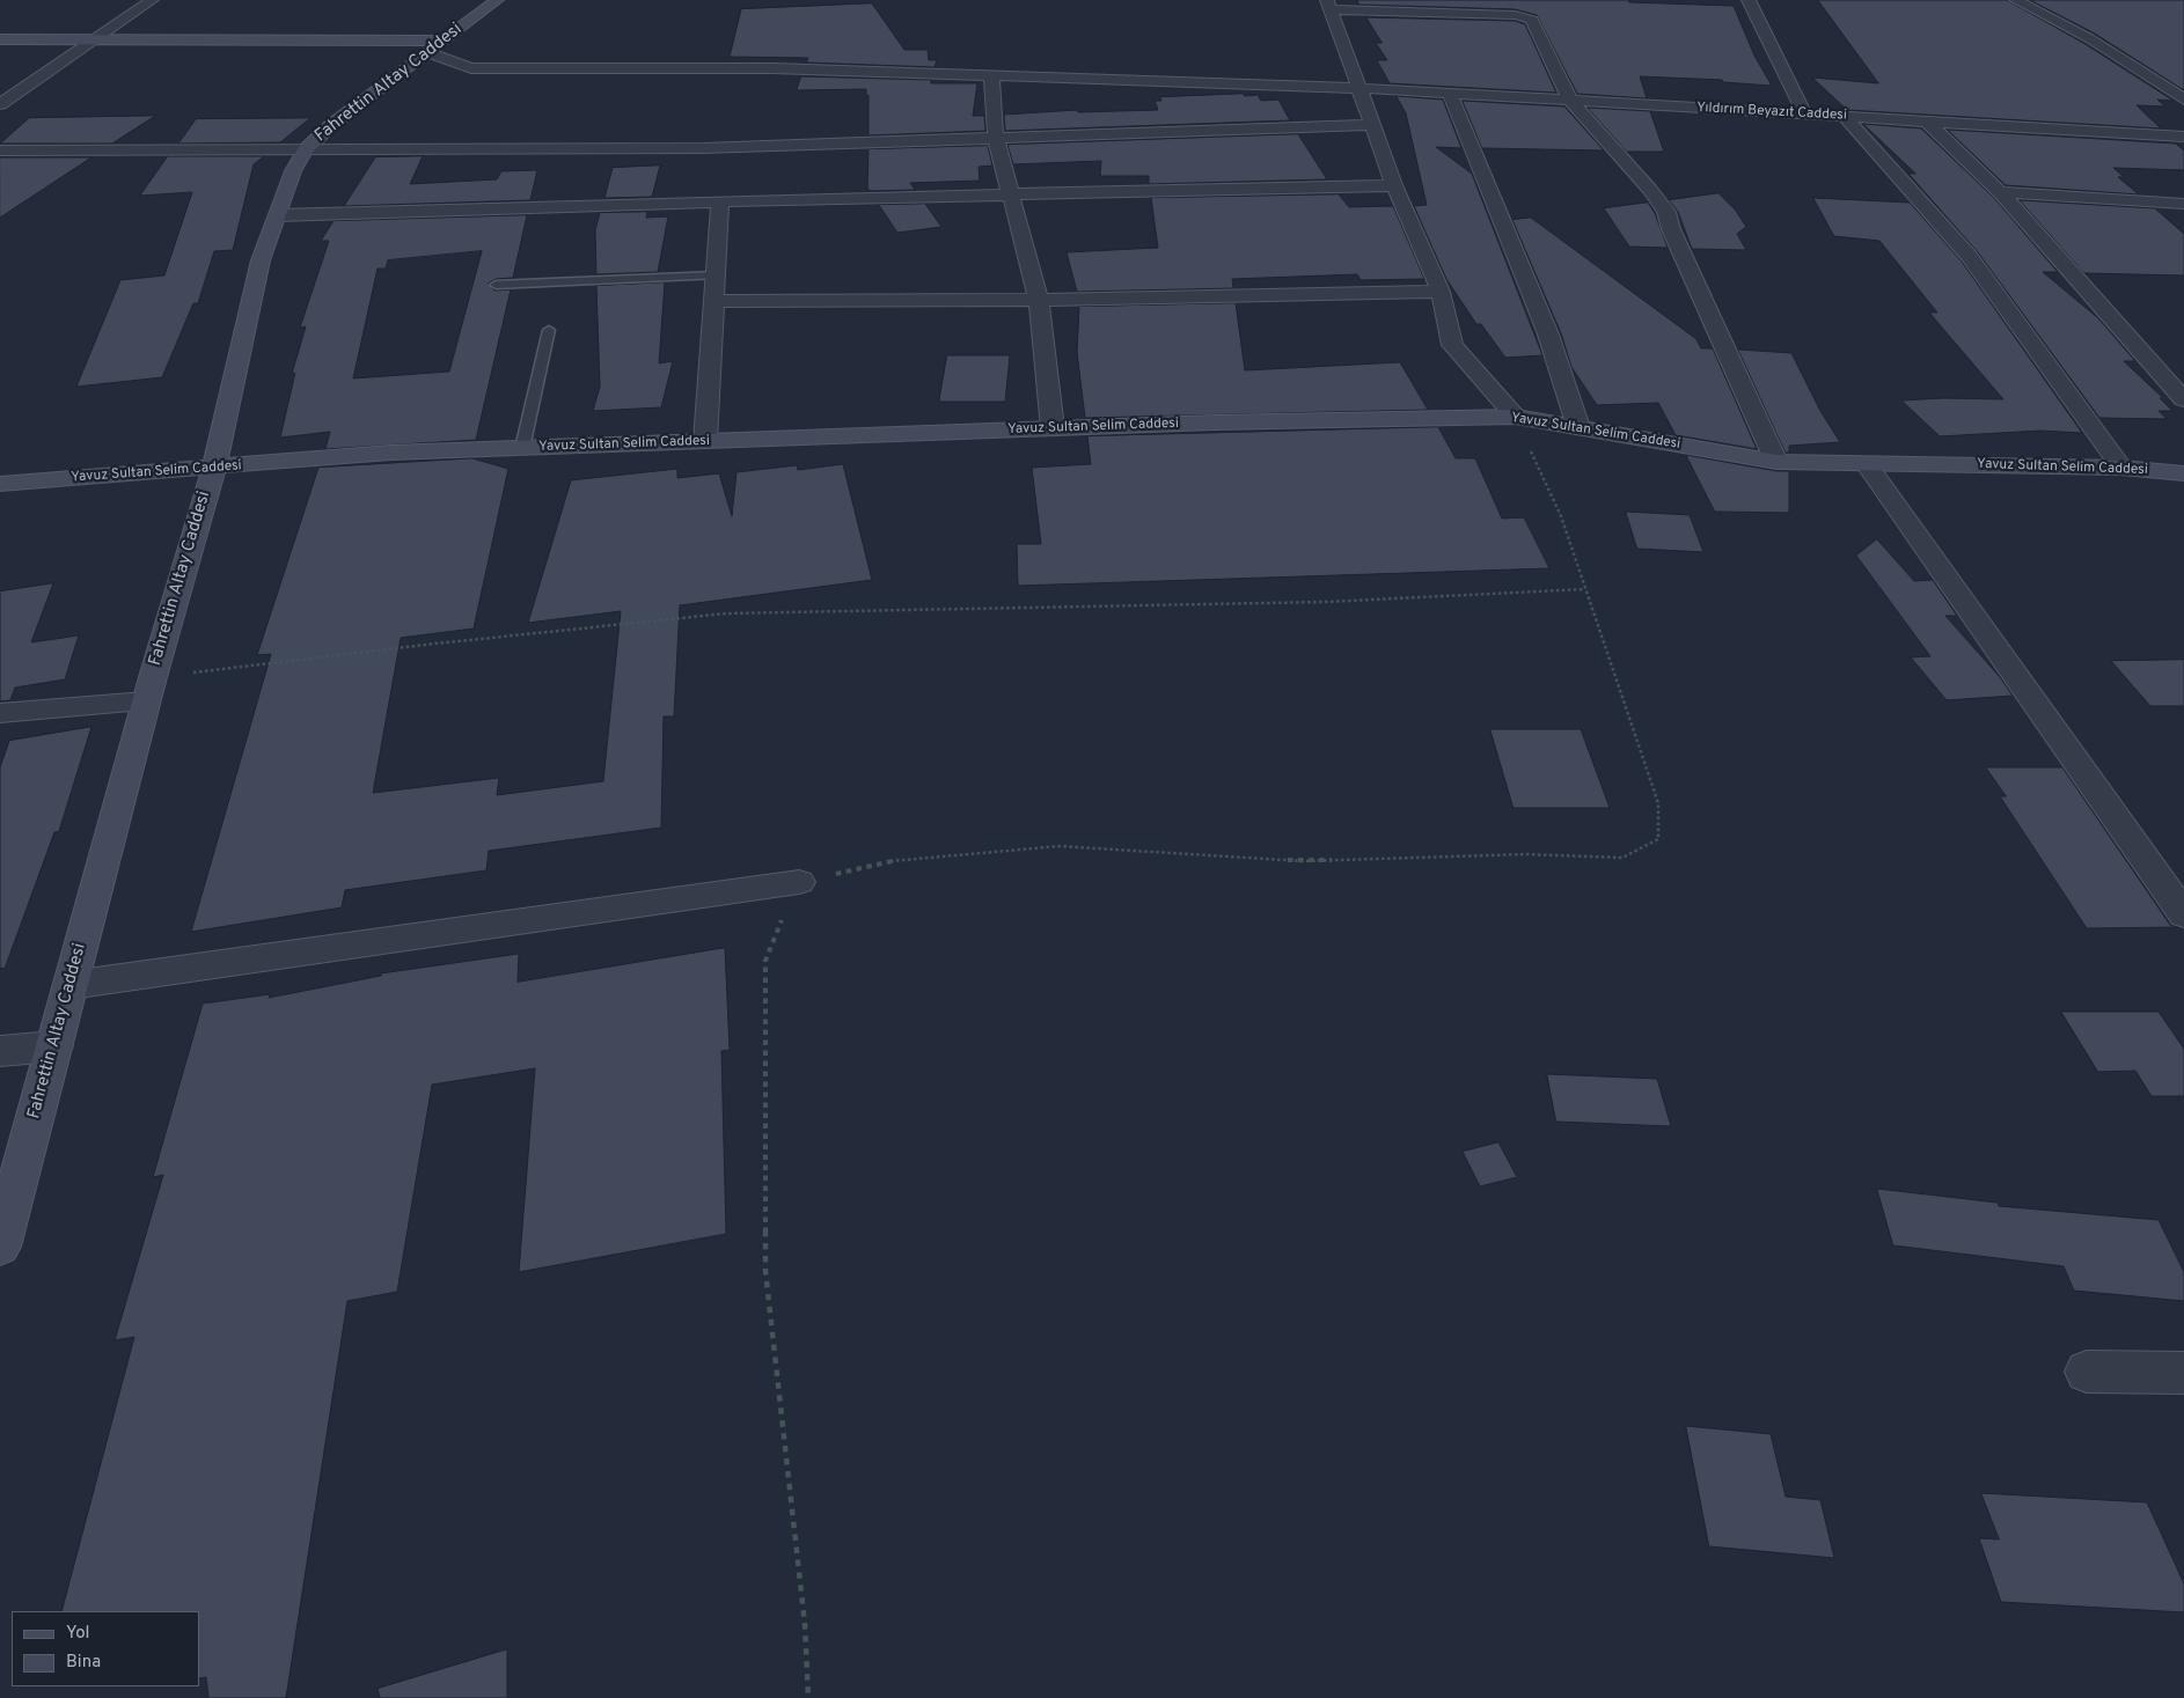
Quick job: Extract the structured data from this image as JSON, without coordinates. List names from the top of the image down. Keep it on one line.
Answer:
{"streets":{"street":["Fahrettin Altay Caddesi","Yıldırım Beyazıt Caddesi","Yavuz Sultan Selim Caddesi"]},"crossings":[["Fahrettin Altay Caddesi","Yıldırım Beyazıt Caddesi"],["Fahrettin Altay Caddesi","Yavuz Sultan Selim Caddesi"]],"legend":["Yol","Bina"]}
